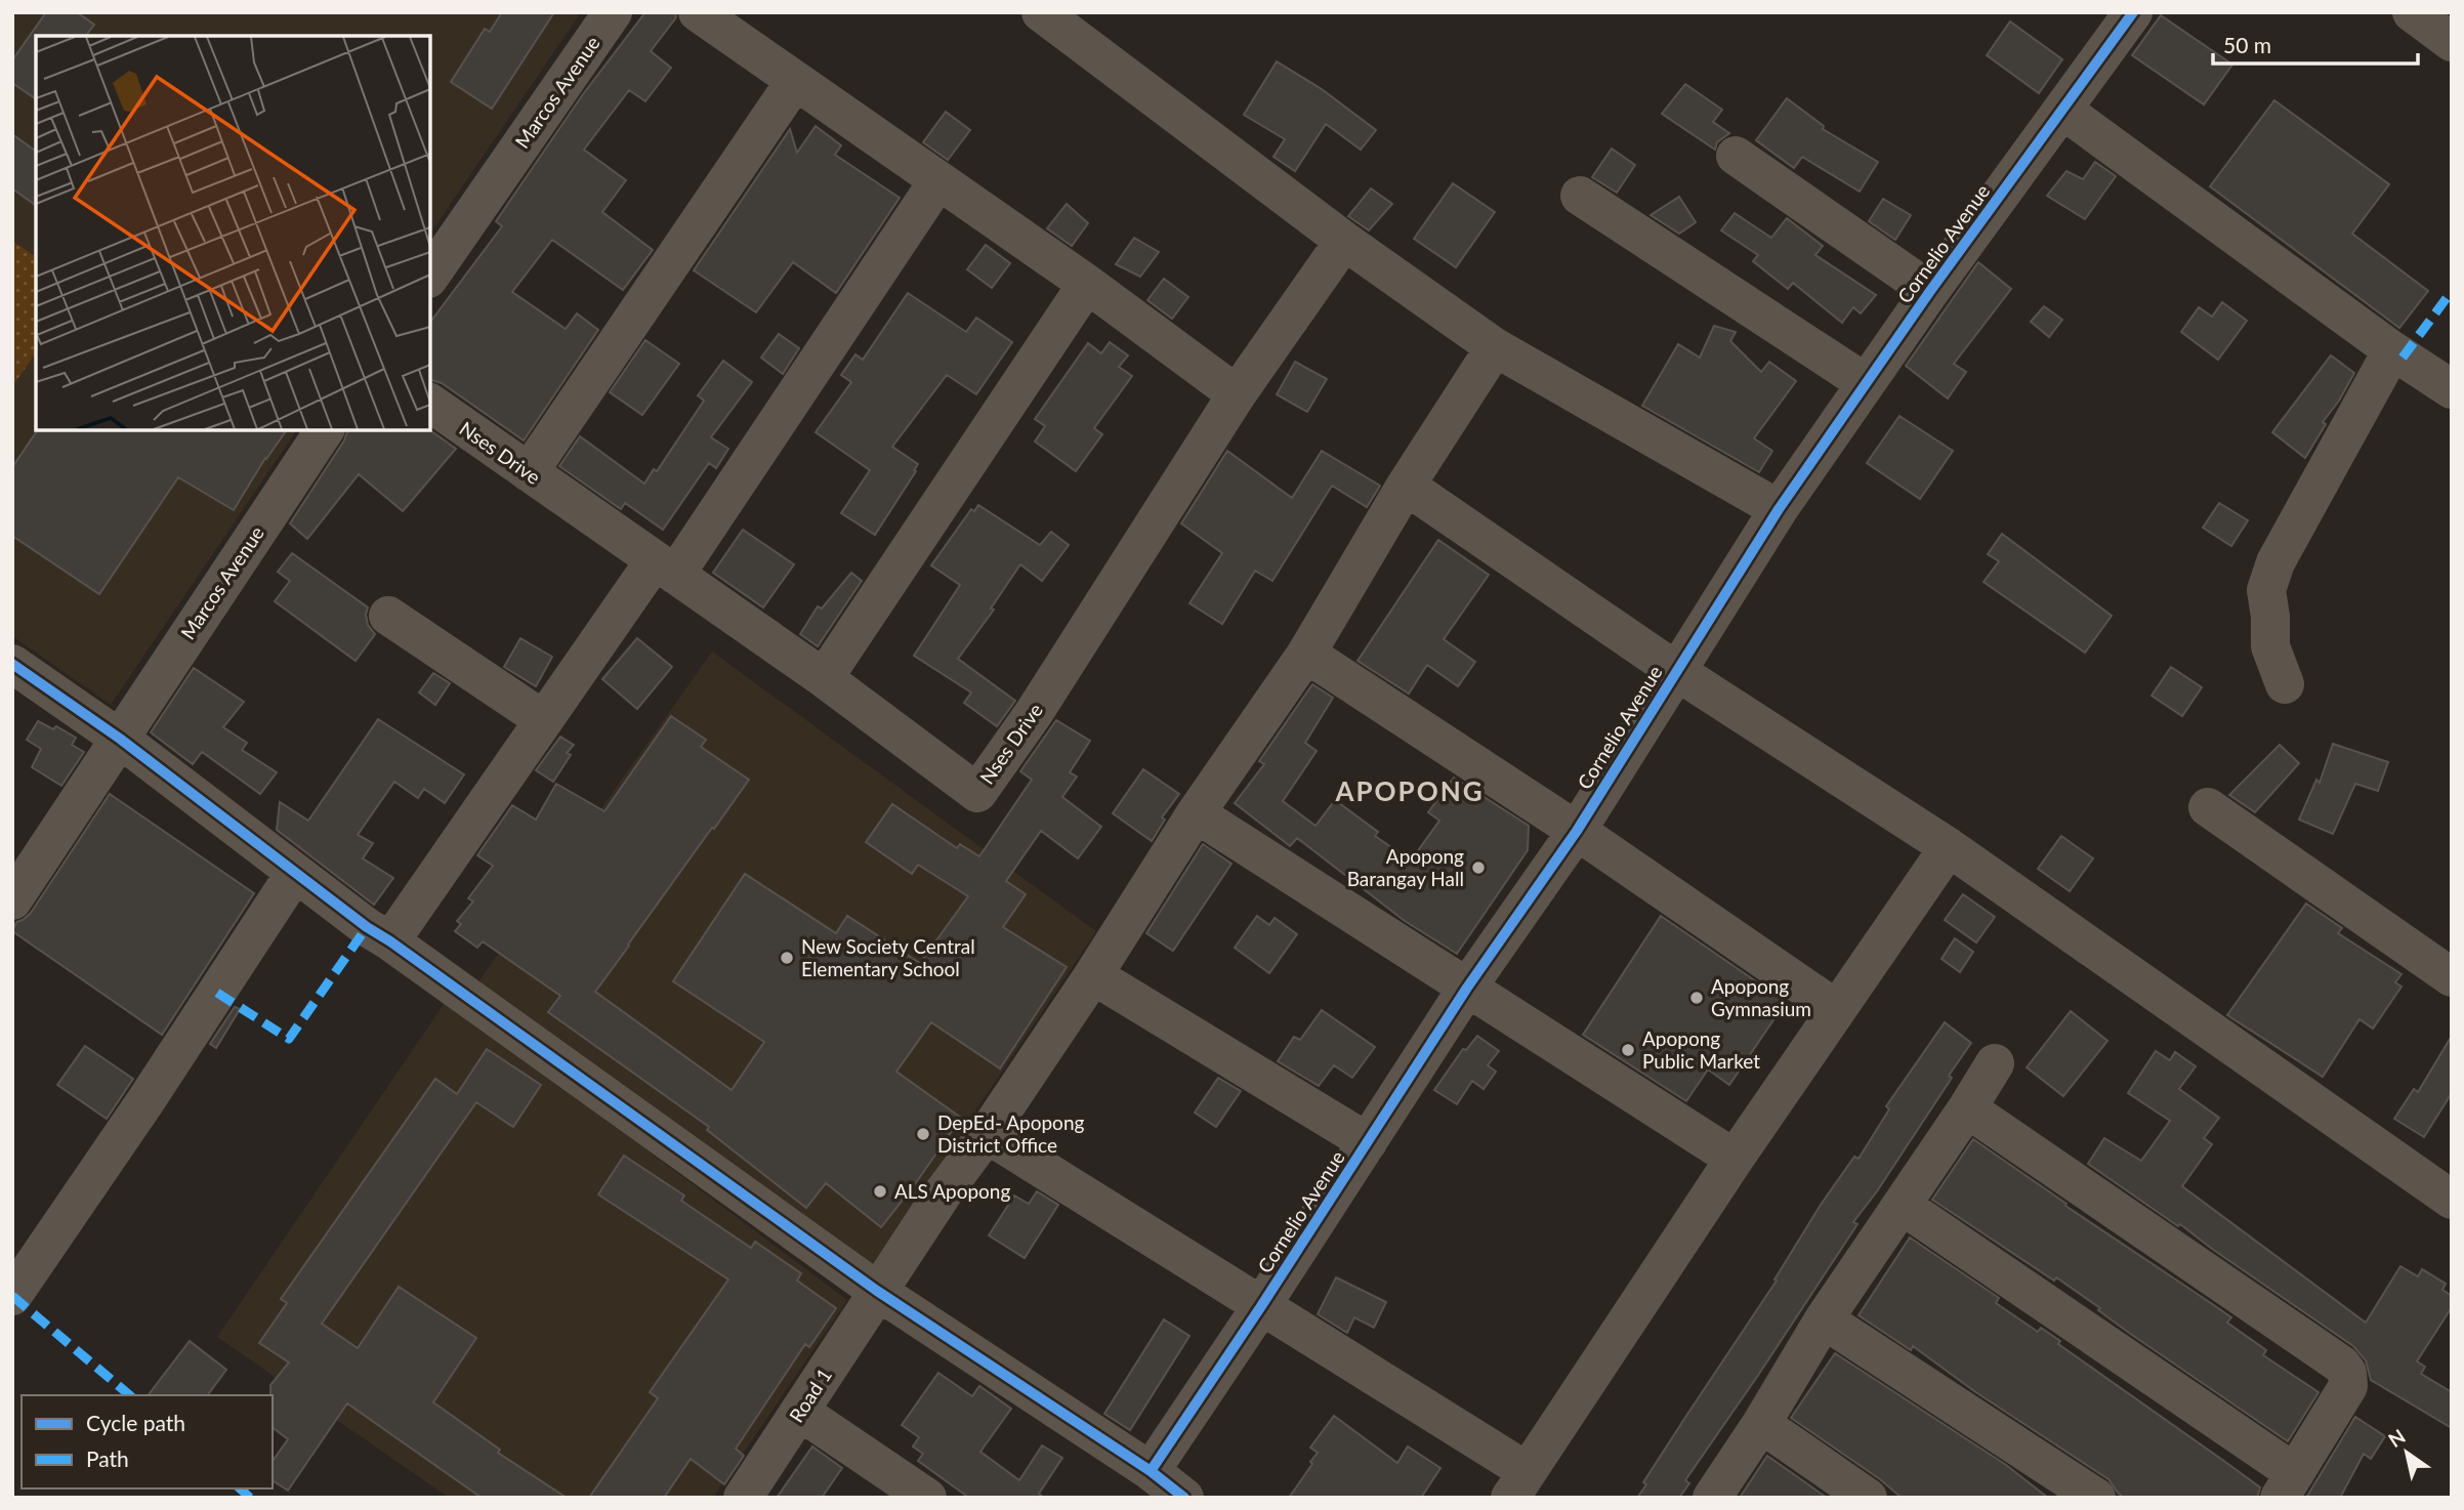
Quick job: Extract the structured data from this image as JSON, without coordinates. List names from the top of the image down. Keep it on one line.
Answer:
{"streets":{"street":["Marcos Avenue","Cornelio Avenue","Nses Drive","Road 1"]},"districts":["APOPONG"],"places":["Apopong Barangay Hall","New Society Central Elementary School","Apopong Gymnasium","Apopong Public Market","DepEd- Apopong District Office","ALS Apopong"],"legend":["Cycle path","Path"],"scale_bar":"50 m","north":"top left"}
